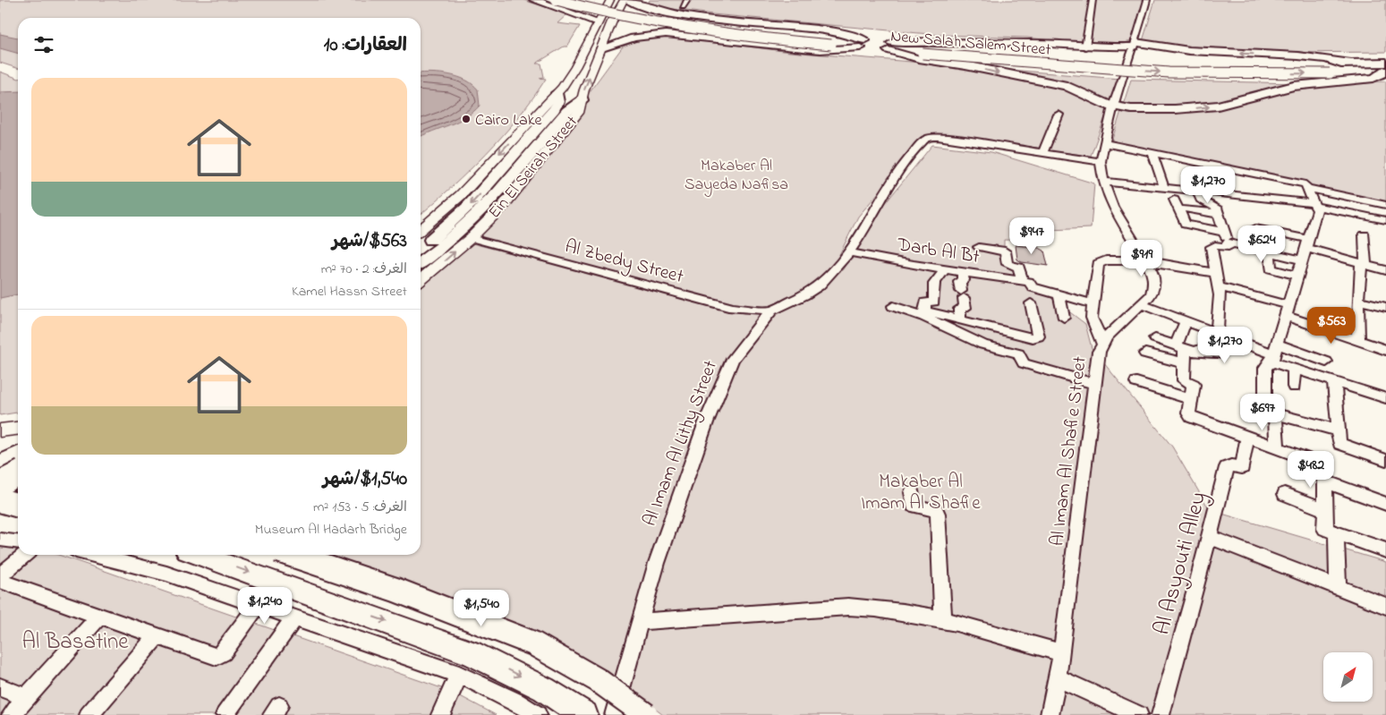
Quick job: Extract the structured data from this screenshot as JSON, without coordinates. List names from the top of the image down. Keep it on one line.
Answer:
{"streets":{"highway":["New Salah Salem Street"],"main road":["Ein El Seirah Street"],"street":["Darb Al Bt","Al Zbedy Street","Al Imam Al Lithy Street","Al Imam Al Shafie Street","Al Asyouti Alley"]},"crossings":[["Ein El Seirah Street","Al Zbedy Street"],["Darb Al Bt","Al Imam Al Lithy Street"],["Al Zbedy Street","Al Imam Al Lithy Street"],["Al Imam Al Lithy Street","Al Imam Al Shafie Street"]],"parks":["Makaber Al Sayeda Nafisa","Makaber Al Imam Al Shafie","Al Basatine"],"places":["Cairo Lake"],"north":"top right","page":{"heading":"العقارات: 10","list":[{"name":"$563/شهر","note":"الغرف: 2 · 70 m² · Kamel Hassn Street"},{"name":"$1,540/شهر","note":"الغرف: 5 · 153 m² · Museum Al Hadarh Bridge"}],"price":["$1,270","$947","$624","$919","$563","$1,270","$697","$482","$1,240","$1,540"]}}
